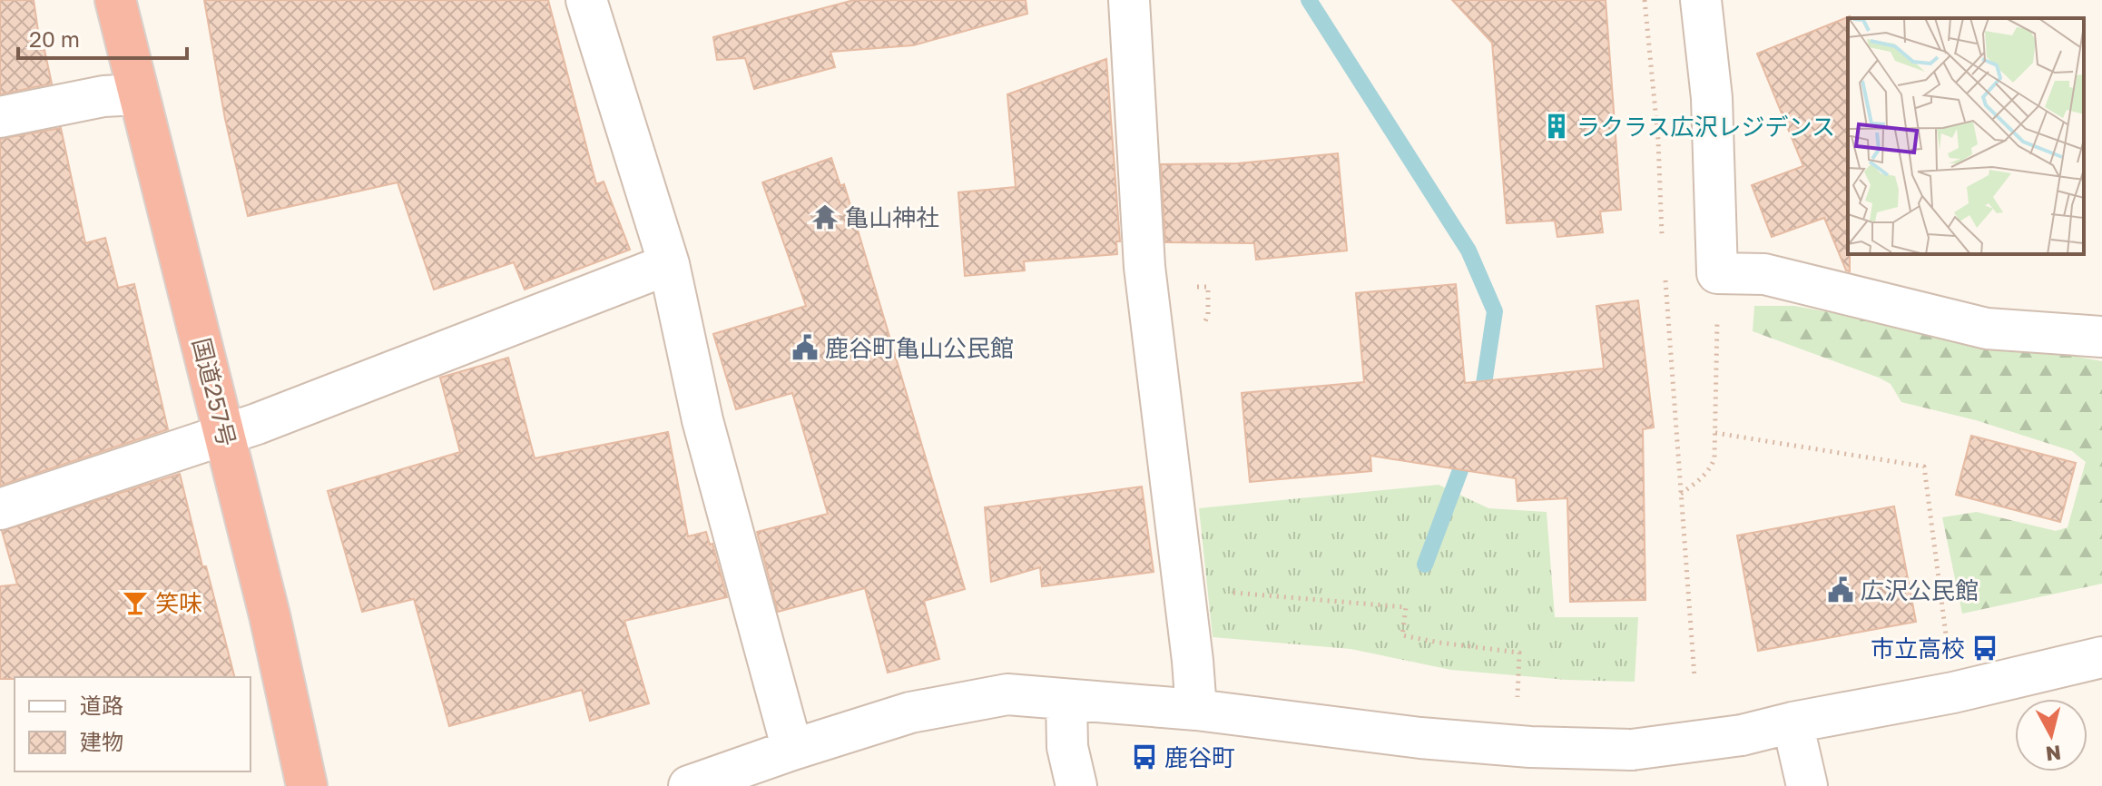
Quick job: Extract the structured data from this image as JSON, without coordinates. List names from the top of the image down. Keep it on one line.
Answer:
{"streets":{"highway":["国道257号"]},"places":{"building":["ラクラス広沢レジデンス"],"temple":["亀山神社"],"public building":["鹿谷町亀山公民館","広沢公民館"],"bar":["笑味"],"bus stop":["市立高校","鹿谷町"]},"legend":["道路","建物"],"scale_bar":"20 m","north":"bottom"}
